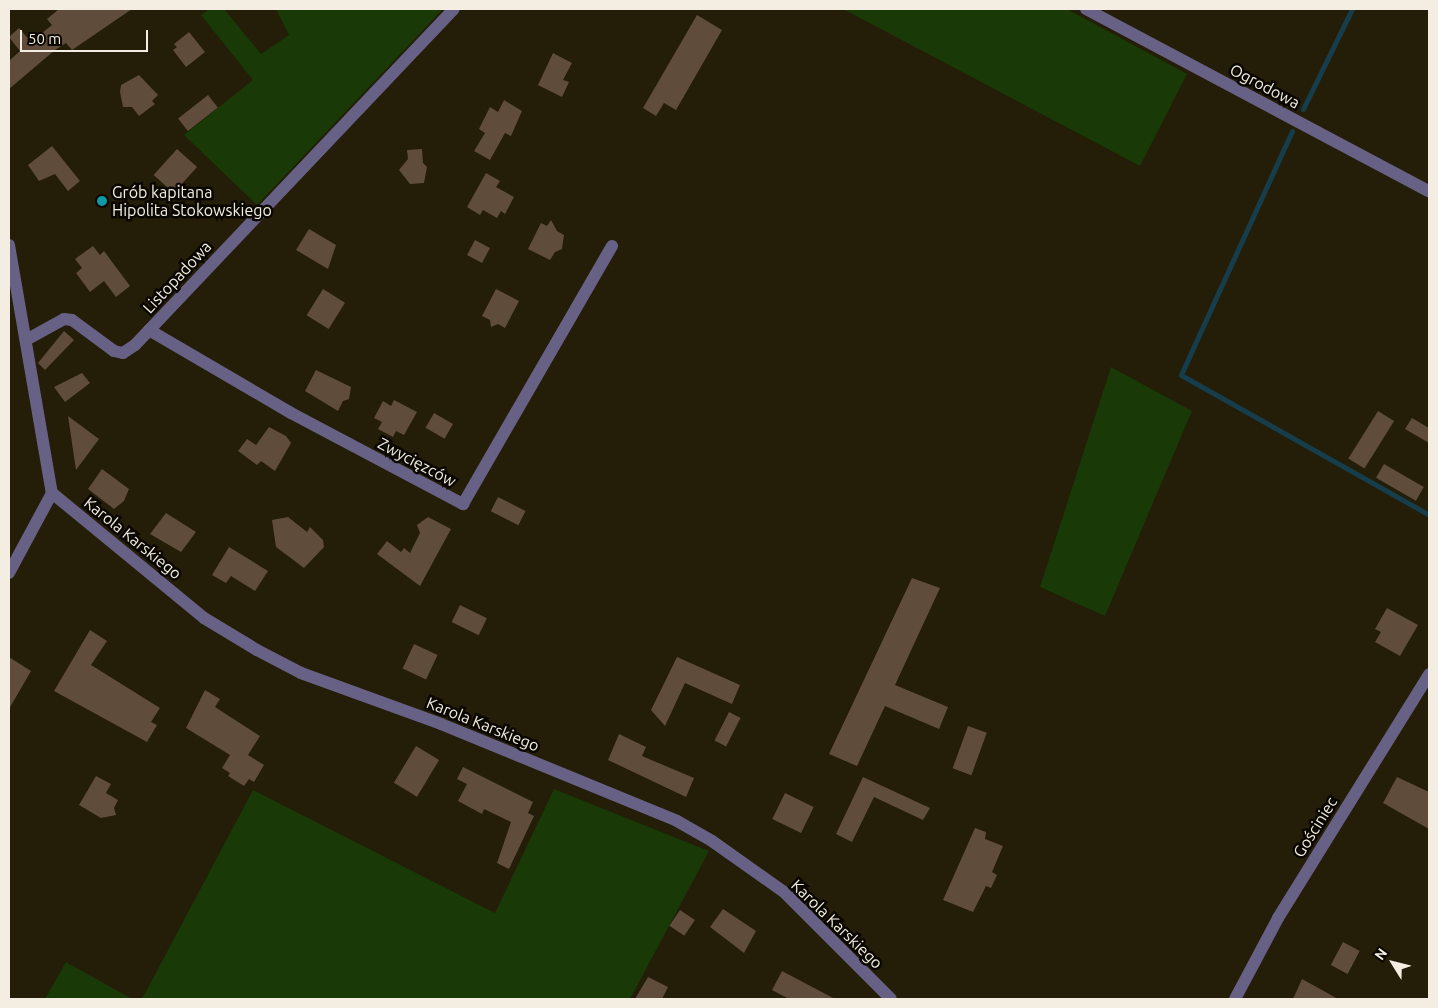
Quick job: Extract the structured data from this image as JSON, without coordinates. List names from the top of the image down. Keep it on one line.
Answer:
{"streets":{"street":["Ogrodowa","Listopadowa","Zwycięzców","Karola Karskiego","Gościniec"]},"crossings":[["Listopadowa","Zwycięzców"]],"places":["Grób kapitana Hipolita Stokowskiego"],"scale_bar":"50 m","north":"top left"}
